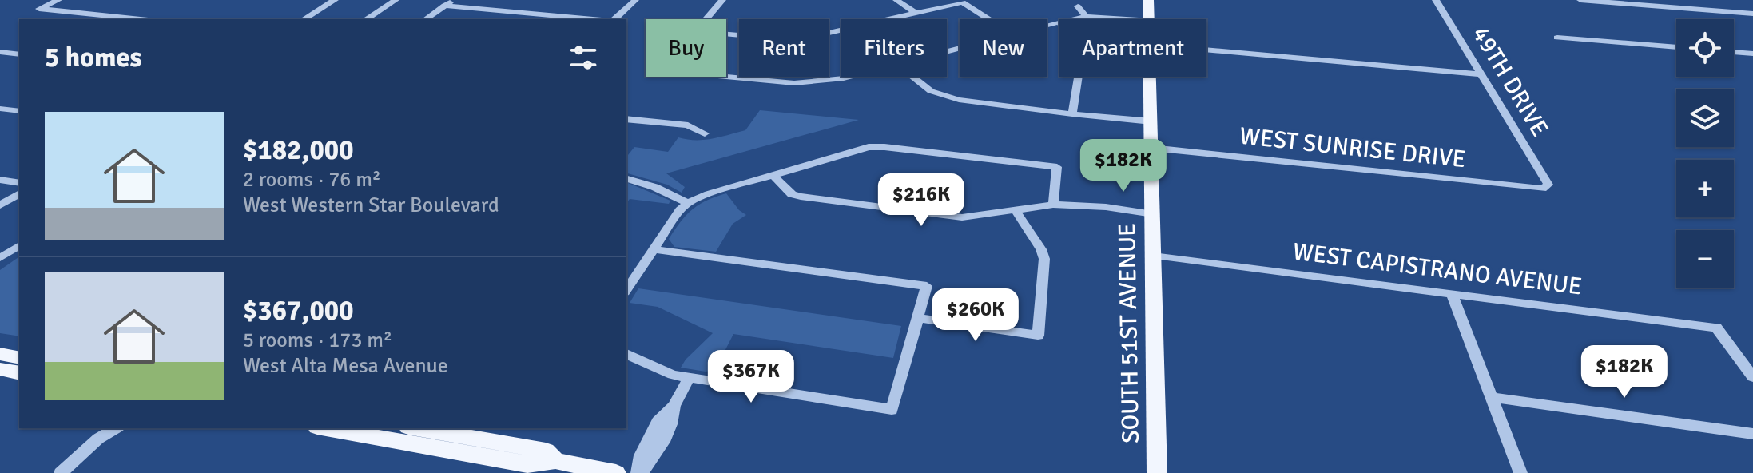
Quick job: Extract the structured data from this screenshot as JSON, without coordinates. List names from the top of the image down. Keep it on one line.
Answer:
{"streets":{"main road":["SOUTH 51ST AVENUE"],"street":["49TH DRIVE","WEST SUNRISE DRIVE","WEST CAPISTRANO AVENUE"]},"crossings":[["49TH DRIVE","WEST SUNRISE DRIVE"],["WEST SUNRISE DRIVE","SOUTH 51ST AVENUE"],["WEST CAPISTRANO AVENUE","SOUTH 51ST AVENUE"]],"page":{"map_buttons":["+","−"],"chip":["Buy","Rent","Filters","New","Apartment"],"heading":"5 homes","list":[{"name":"$182,000","note":"2 rooms · 76 m² · West Western Star Boulevard"},{"name":"$367,000","note":"5 rooms · 173 m² · West Alta Mesa Avenue"}],"price":["$182K","$216K","$260K","$182K","$367K"]}}
